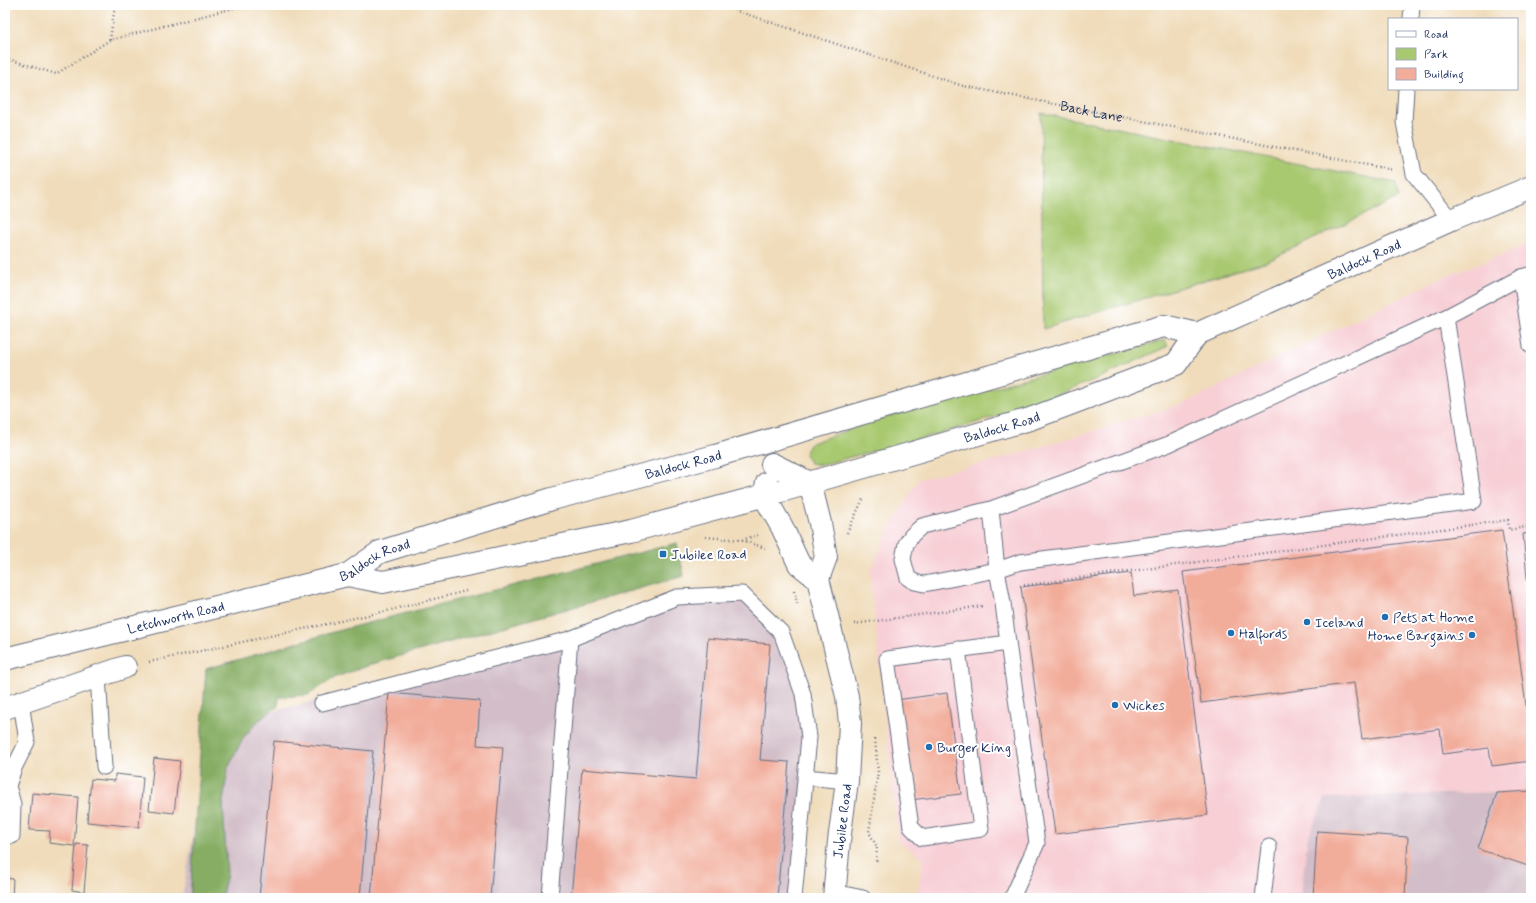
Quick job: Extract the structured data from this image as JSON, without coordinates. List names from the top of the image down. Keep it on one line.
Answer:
{"streets":{"main road":["Baldock Road","Letchworth Road","Jubilee Road"],"path":["Back Lane"]},"crossings":[["Baldock Road","Letchworth Road"]],"places":{"transit":["Jubilee Road"],"other":["Pets at Home","Iceland","Halfords","Home Bargains","Wickes","Burger King"]},"legend":["Road","Park","Building"]}
